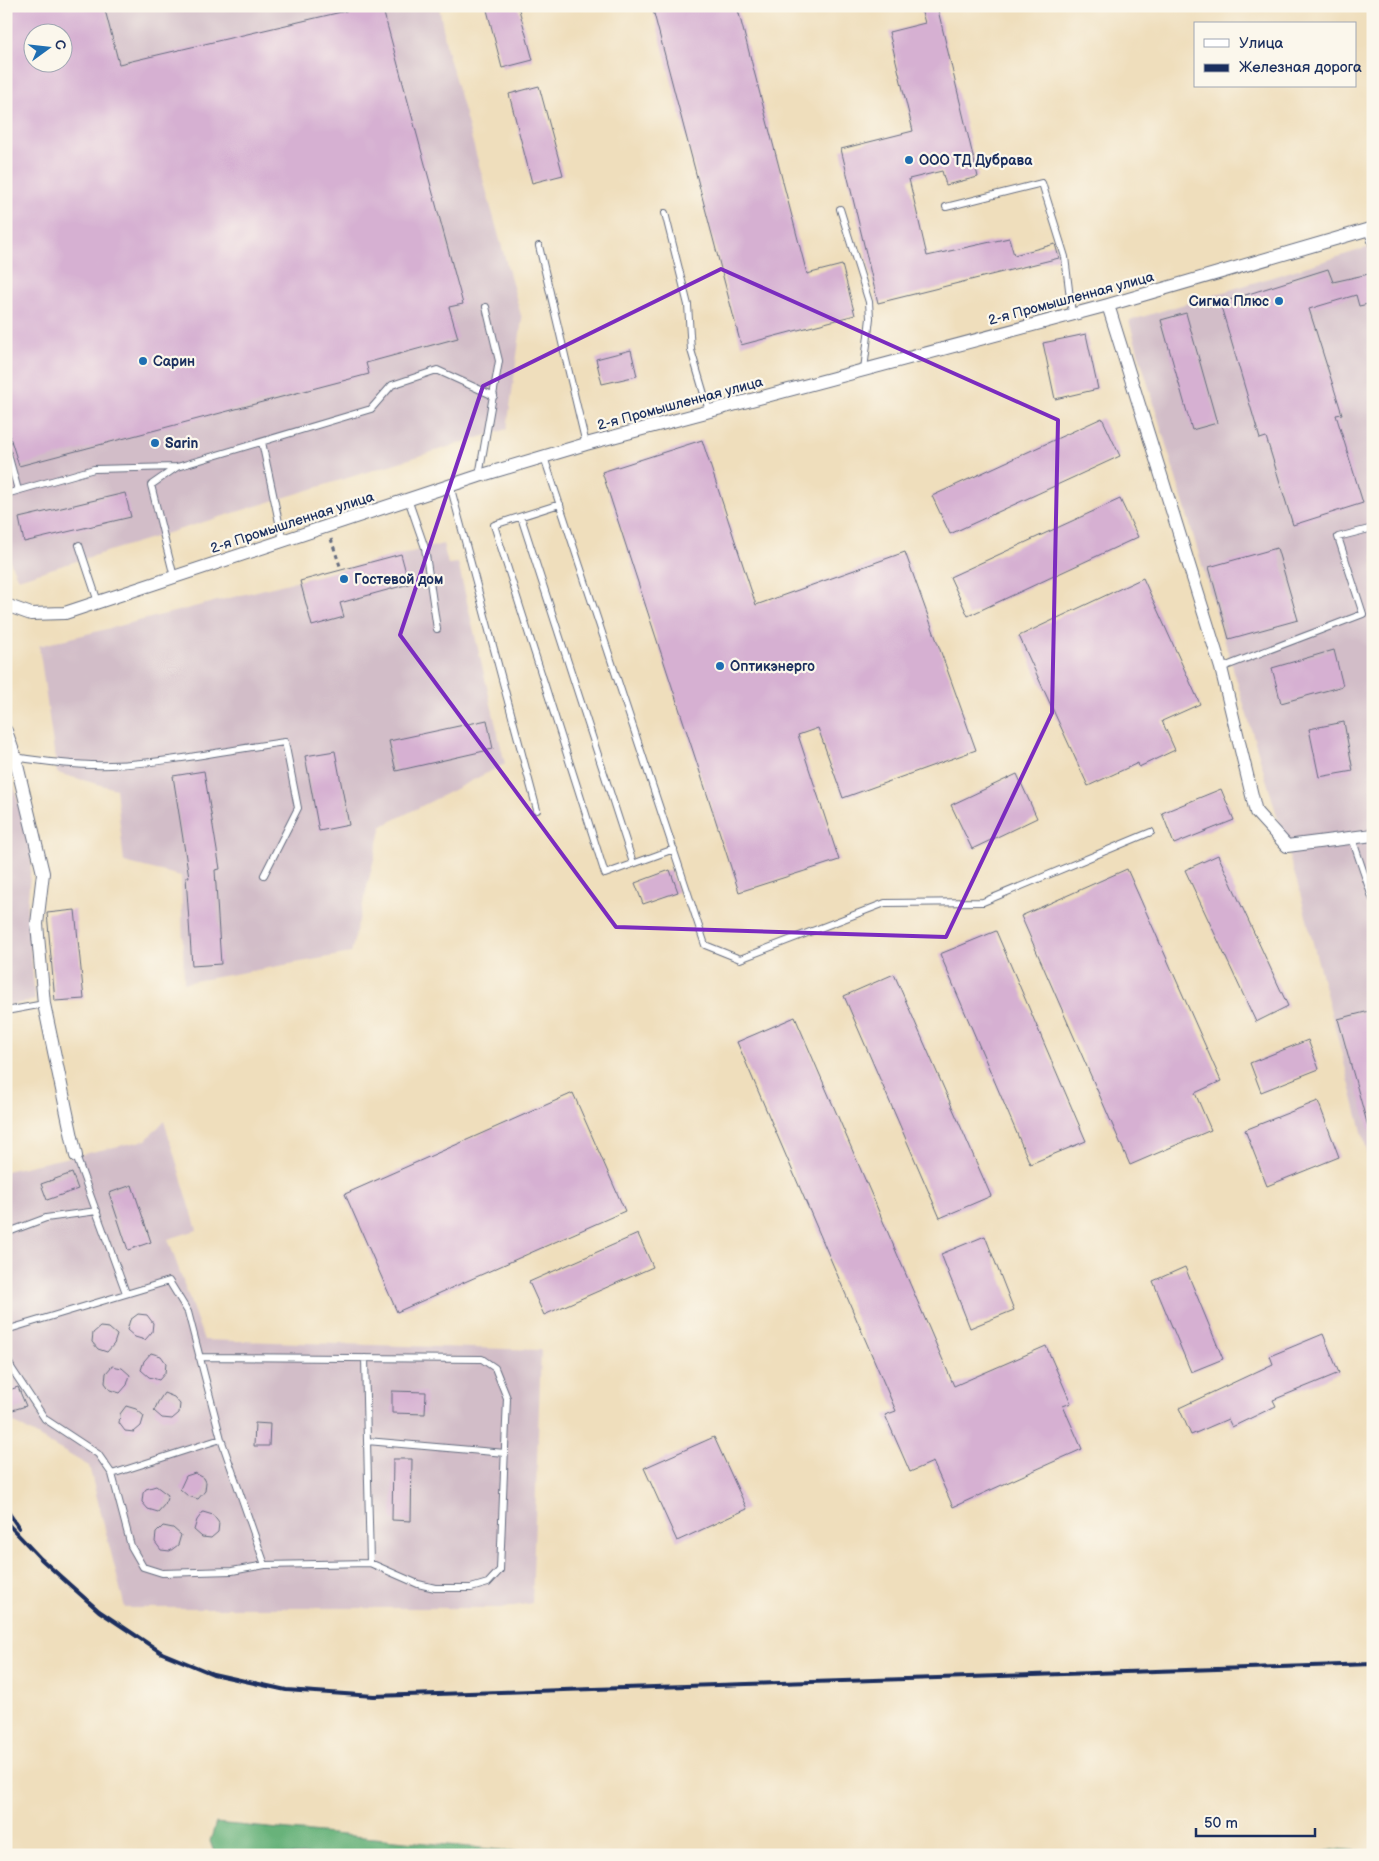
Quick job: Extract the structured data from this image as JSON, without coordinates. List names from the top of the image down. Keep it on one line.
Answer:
{"streets":{"street":["2-я Промышленная улица"]},"places":["ООО ТД Дубрава","Сигма Плюс","Сарин","Sarin","Гостевой дом","Оптикэнерго"],"legend":["Улица","Железная дорога"],"scale_bar":"50 m","north":"right"}
